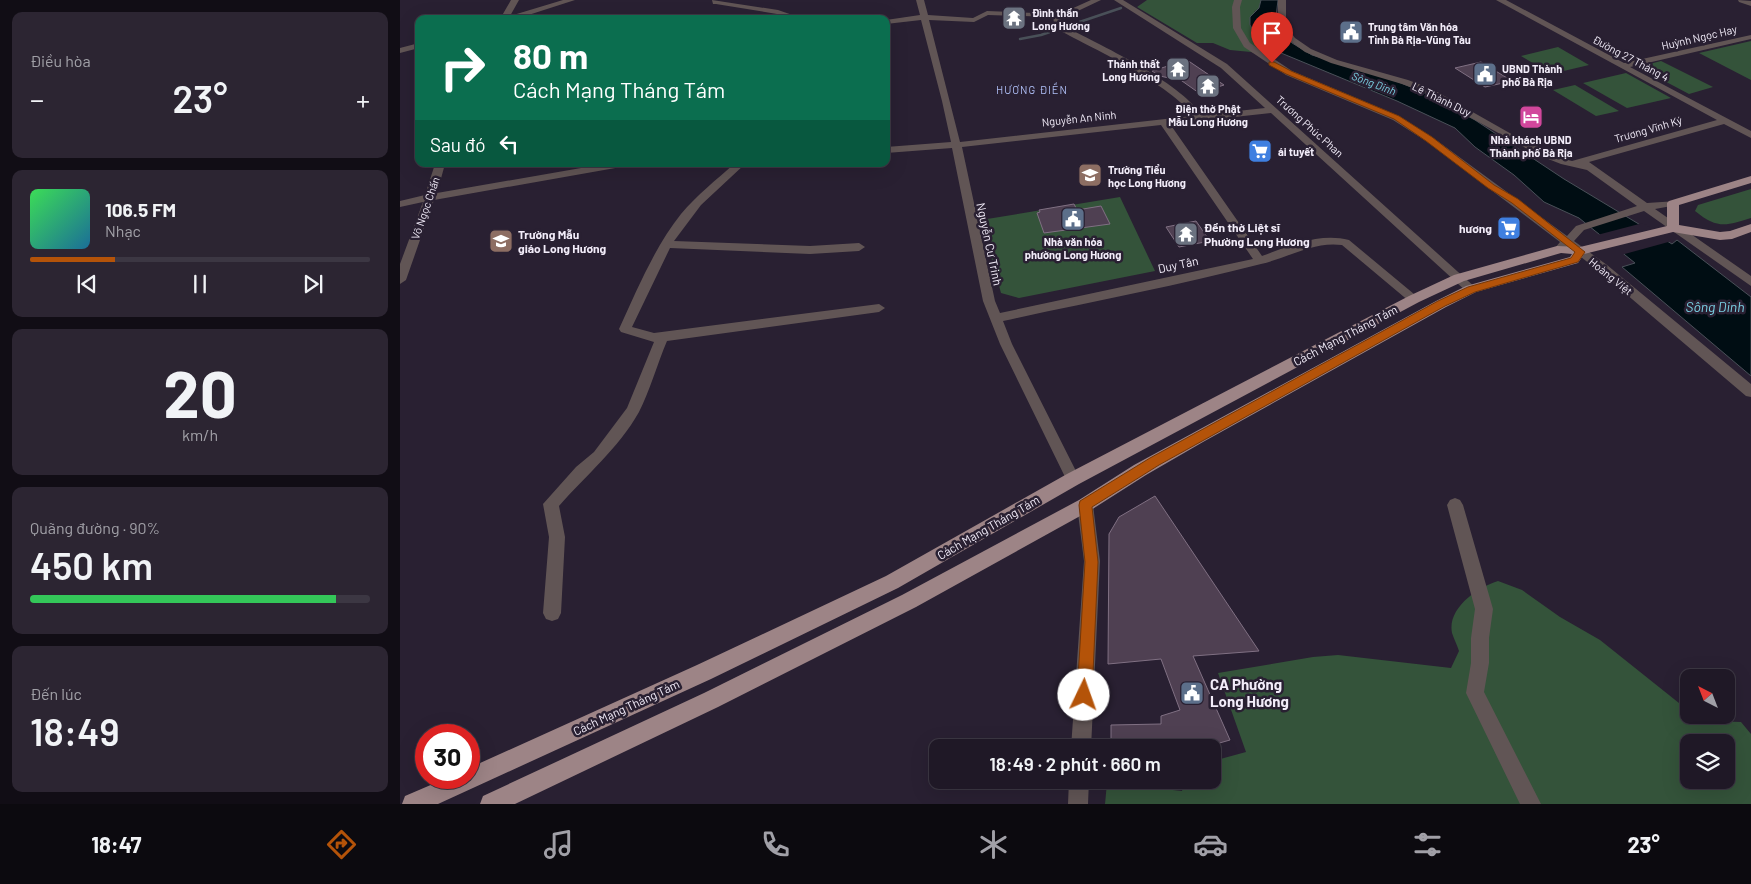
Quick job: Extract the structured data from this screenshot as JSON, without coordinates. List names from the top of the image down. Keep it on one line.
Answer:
{"streets":{"main road":["Cách Mạng Tháng Tám"],"street":["Huỳnh Ngọc Hay","Đường 27 Tháng 4","Lê Thành Duy","Nguyễn An Ninh","Trương Phúc Phan","Trương Vĩnh Ký","Võ Ngọc Chấn","Nguyễn Cư Trinh","Duy Tân","Hoàng Việt"]},"crossings":[["Huỳnh Ngọc Hay","Đường 27 Tháng 4"],["Đường 27 Tháng 4","Trương Vĩnh Ký"],["Lê Thành Duy","Trương Vĩnh Ký"],["Lê Thành Duy","Cách Mạng Tháng Tám"],["Nguyễn An Ninh","Trương Phúc Phan"],["Nguyễn An Ninh","Nguyễn Cư Trinh"],["Trương Phúc Phan","Cách Mạng Tháng Tám"],["Nguyễn Cư Trinh","Duy Tân"],["Nguyễn Cư Trinh","Cách Mạng Tháng Tám"],["Duy Tân","Cách Mạng Tháng Tám"],["Hoàng Việt","Cách Mạng Tháng Tám"]],"districts":["HƯƠNG ĐIỀN"],"water":["Sông Dinh"],"places":{"temple":["Đình thần Long Hương","Thánh thất Long Hương","Điện thờ Phật Mẫu Long Hương","Đền thờ Liệt sĩ Phường Long Hương"],"public building":["Trung tâm Văn hóa Tỉnh Bà Rịa-Vũng Tàu","UBND Thành phố Bà Rịa","Nhà văn hóa phường Long Hương","CA Phường Long Hương"],"hotel":["Nhà khách UBND Thành phố Bà Rịa"],"supermarket":["ái tuyết","hương"],"school or university":["Trường Tiểu học Long Hương","Trường Mẫu giáo Long Hương"]},"north":"top left","page":{"tile":["Điều hòa",["20","km/h"],["Quãng đường · 90%","450 km"],["Đến lúc","18:49"]],"turn":["80 m","Cách Mạng Tháng Tám"],"heat":["−","23°","+"],"then":"Sau đó","song":["106.5 FM","Nhạc"],"limit":"30","trip":"18:49 · 2 phút · 660 m","tabs":["18:47","23°"]}}
